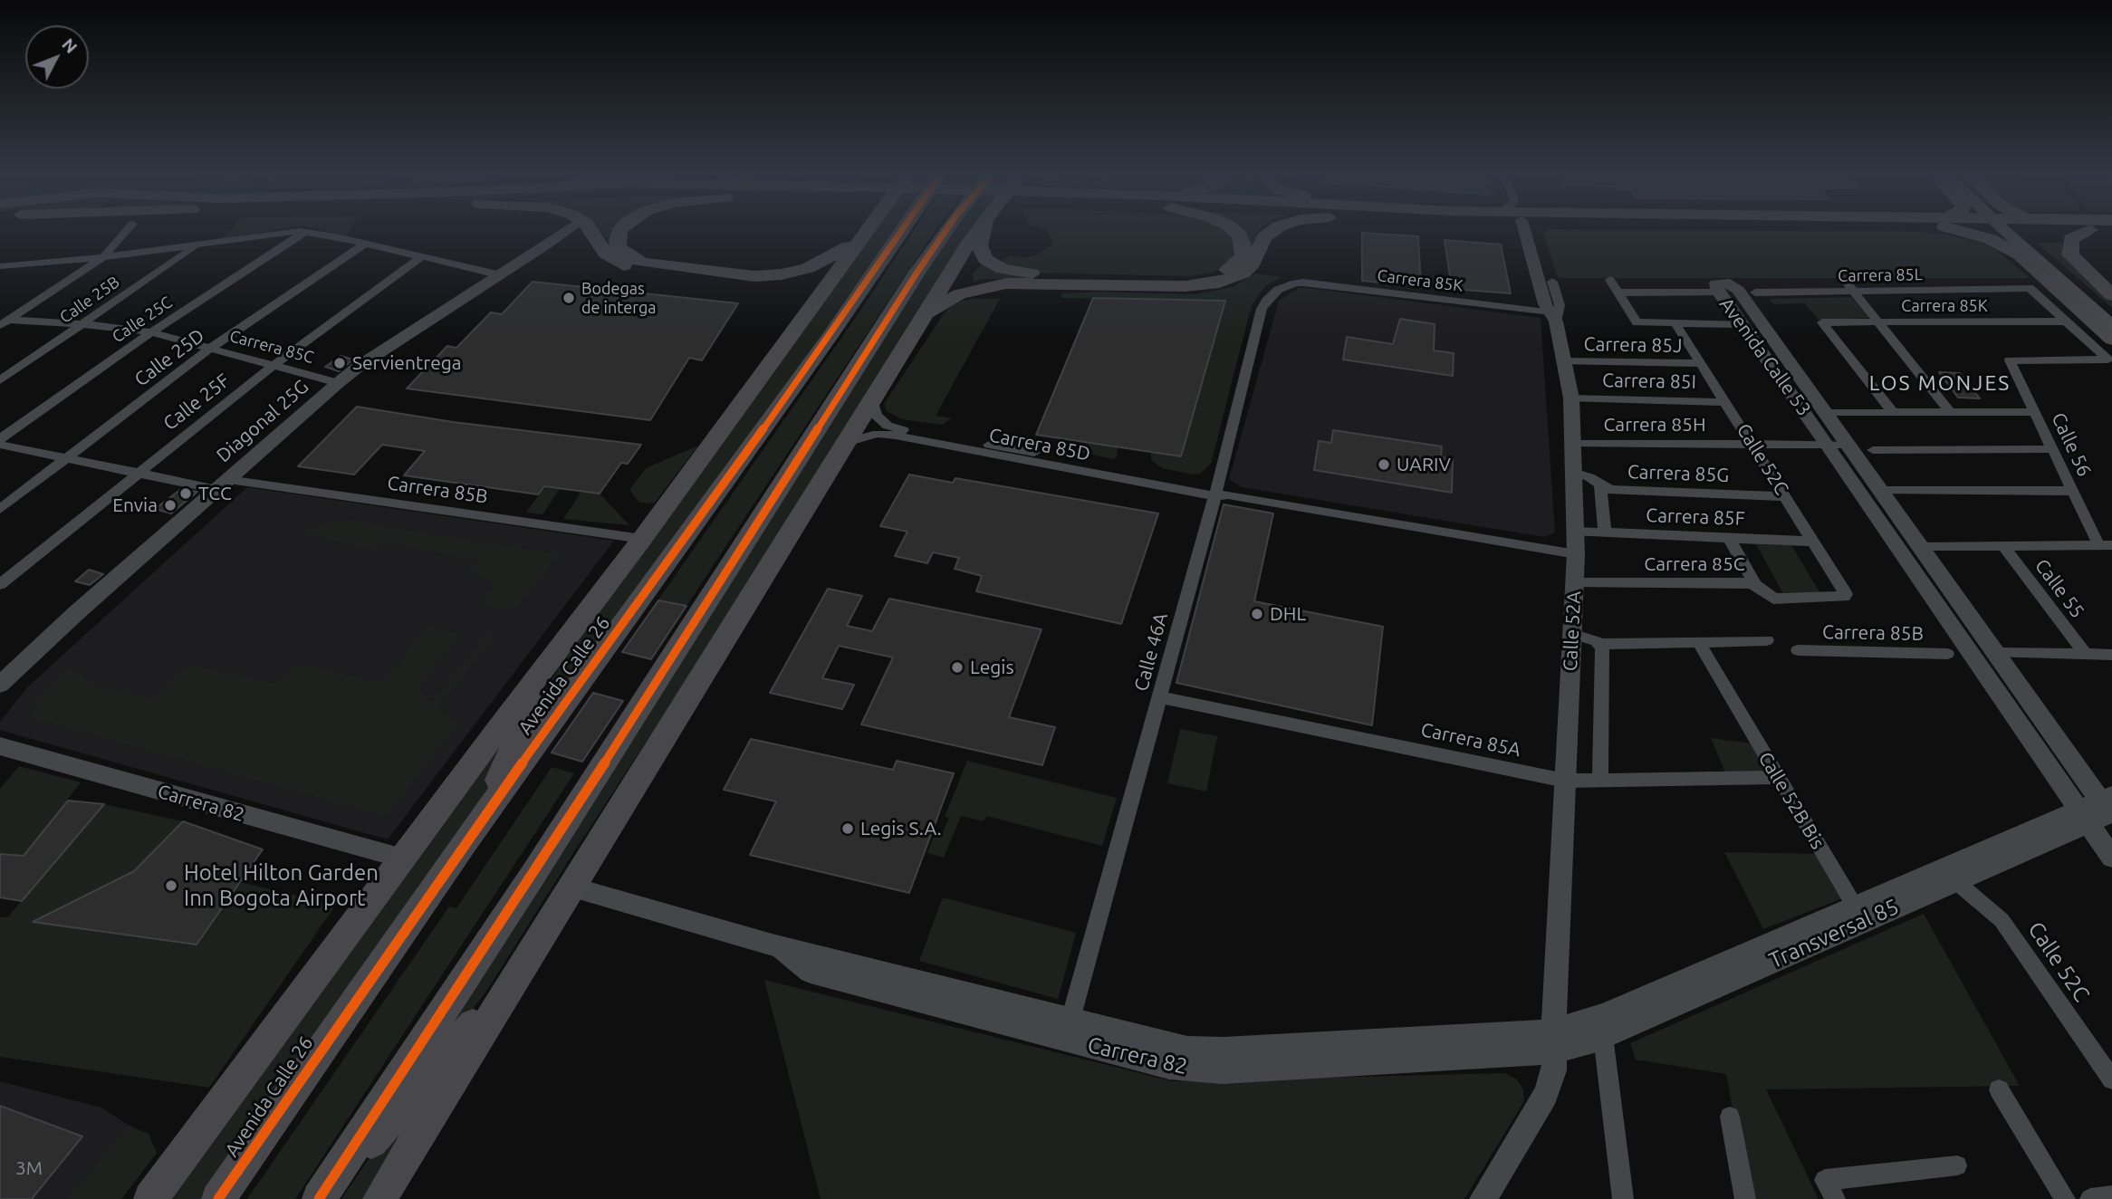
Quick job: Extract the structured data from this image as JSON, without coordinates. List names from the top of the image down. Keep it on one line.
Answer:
{"streets":{"main road":["Avenida Calle 26"],"street":["Carrera 85L","Carrera 85K","Calle 25B","Calle 25C","Carrera 85J","Carrera 85C","Avenida Calle 53","Calle 25D","Carrera 85I","Calle 25F","Diagonal 25G","Carrera 85H","Carrera 85D","Calle 56","Calle 52C","Carrera 85G","Carrera 85B","Carrera 85F","Calle 55","Calle 52A","Calle 46A","Carrera 85A","Calle 52B Bis","Carrera 82","Transversal 85"]},"crossings":[["Carrera 85L","Carrera 85K"],["Carrera 85L","Avenida Calle 53"],["Carrera 85L","Calle 56"],["Carrera 85K","Calle 56"],["Carrera 85K","Calle 52A"],["Carrera 85K","Calle 46A"],["Calle 25B","Carrera 85C"],["Calle 25C","Carrera 85C"],["Carrera 85J","Calle 52C"],["Carrera 85J","Calle 52A"],["Carrera 85C","Calle 25D"],["Carrera 85C","Calle 25F"],["Carrera 85C","Diagonal 25G"],["Carrera 85C","Calle 52C"],["Carrera 85C","Calle 52A"],["Avenida Calle 53","Carrera 85H"],["Avenida Calle 53","Transversal 85"],["Calle 25D","Carrera 85B"],["Carrera 85I","Calle 52C"],["Carrera 85I","Calle 52A"],["Calle 25F","Carrera 85B"],["Diagonal 25G","Carrera 85B"],["Carrera 85H","Calle 52C"],["Carrera 85H","Calle 52A"],["Carrera 85D","Calle 52A"],["Carrera 85D","Calle 46A"],["Calle 52C","Carrera 85G"],["Calle 52C","Carrera 85F"],["Calle 52C","Transversal 85"],["Carrera 85G","Calle 52A"],["Carrera 85B","Avenida Calle 26"],["Carrera 85F","Calle 52A"],["Calle 52A","Carrera 85A"],["Calle 52A","Carrera 82"],["Calle 52A","Transversal 85"],["Calle 46A","Carrera 85A"],["Calle 46A","Carrera 82"],["Avenida Calle 26","Carrera 82"],["Carrera 85A","Calle 52B Bis"],["Calle 52B Bis","Transversal 85"],["Carrera 82","Transversal 85"]],"districts":["LOS MONJES"],"places":["Bodegas de interga","Servientrega","UARIV","TCC","Envia","DHL","Legis","Legis S.A.","Hotel Hilton Garden Inn Bogota Airport"],"house_numbers":["3M"],"north":"top right"}
